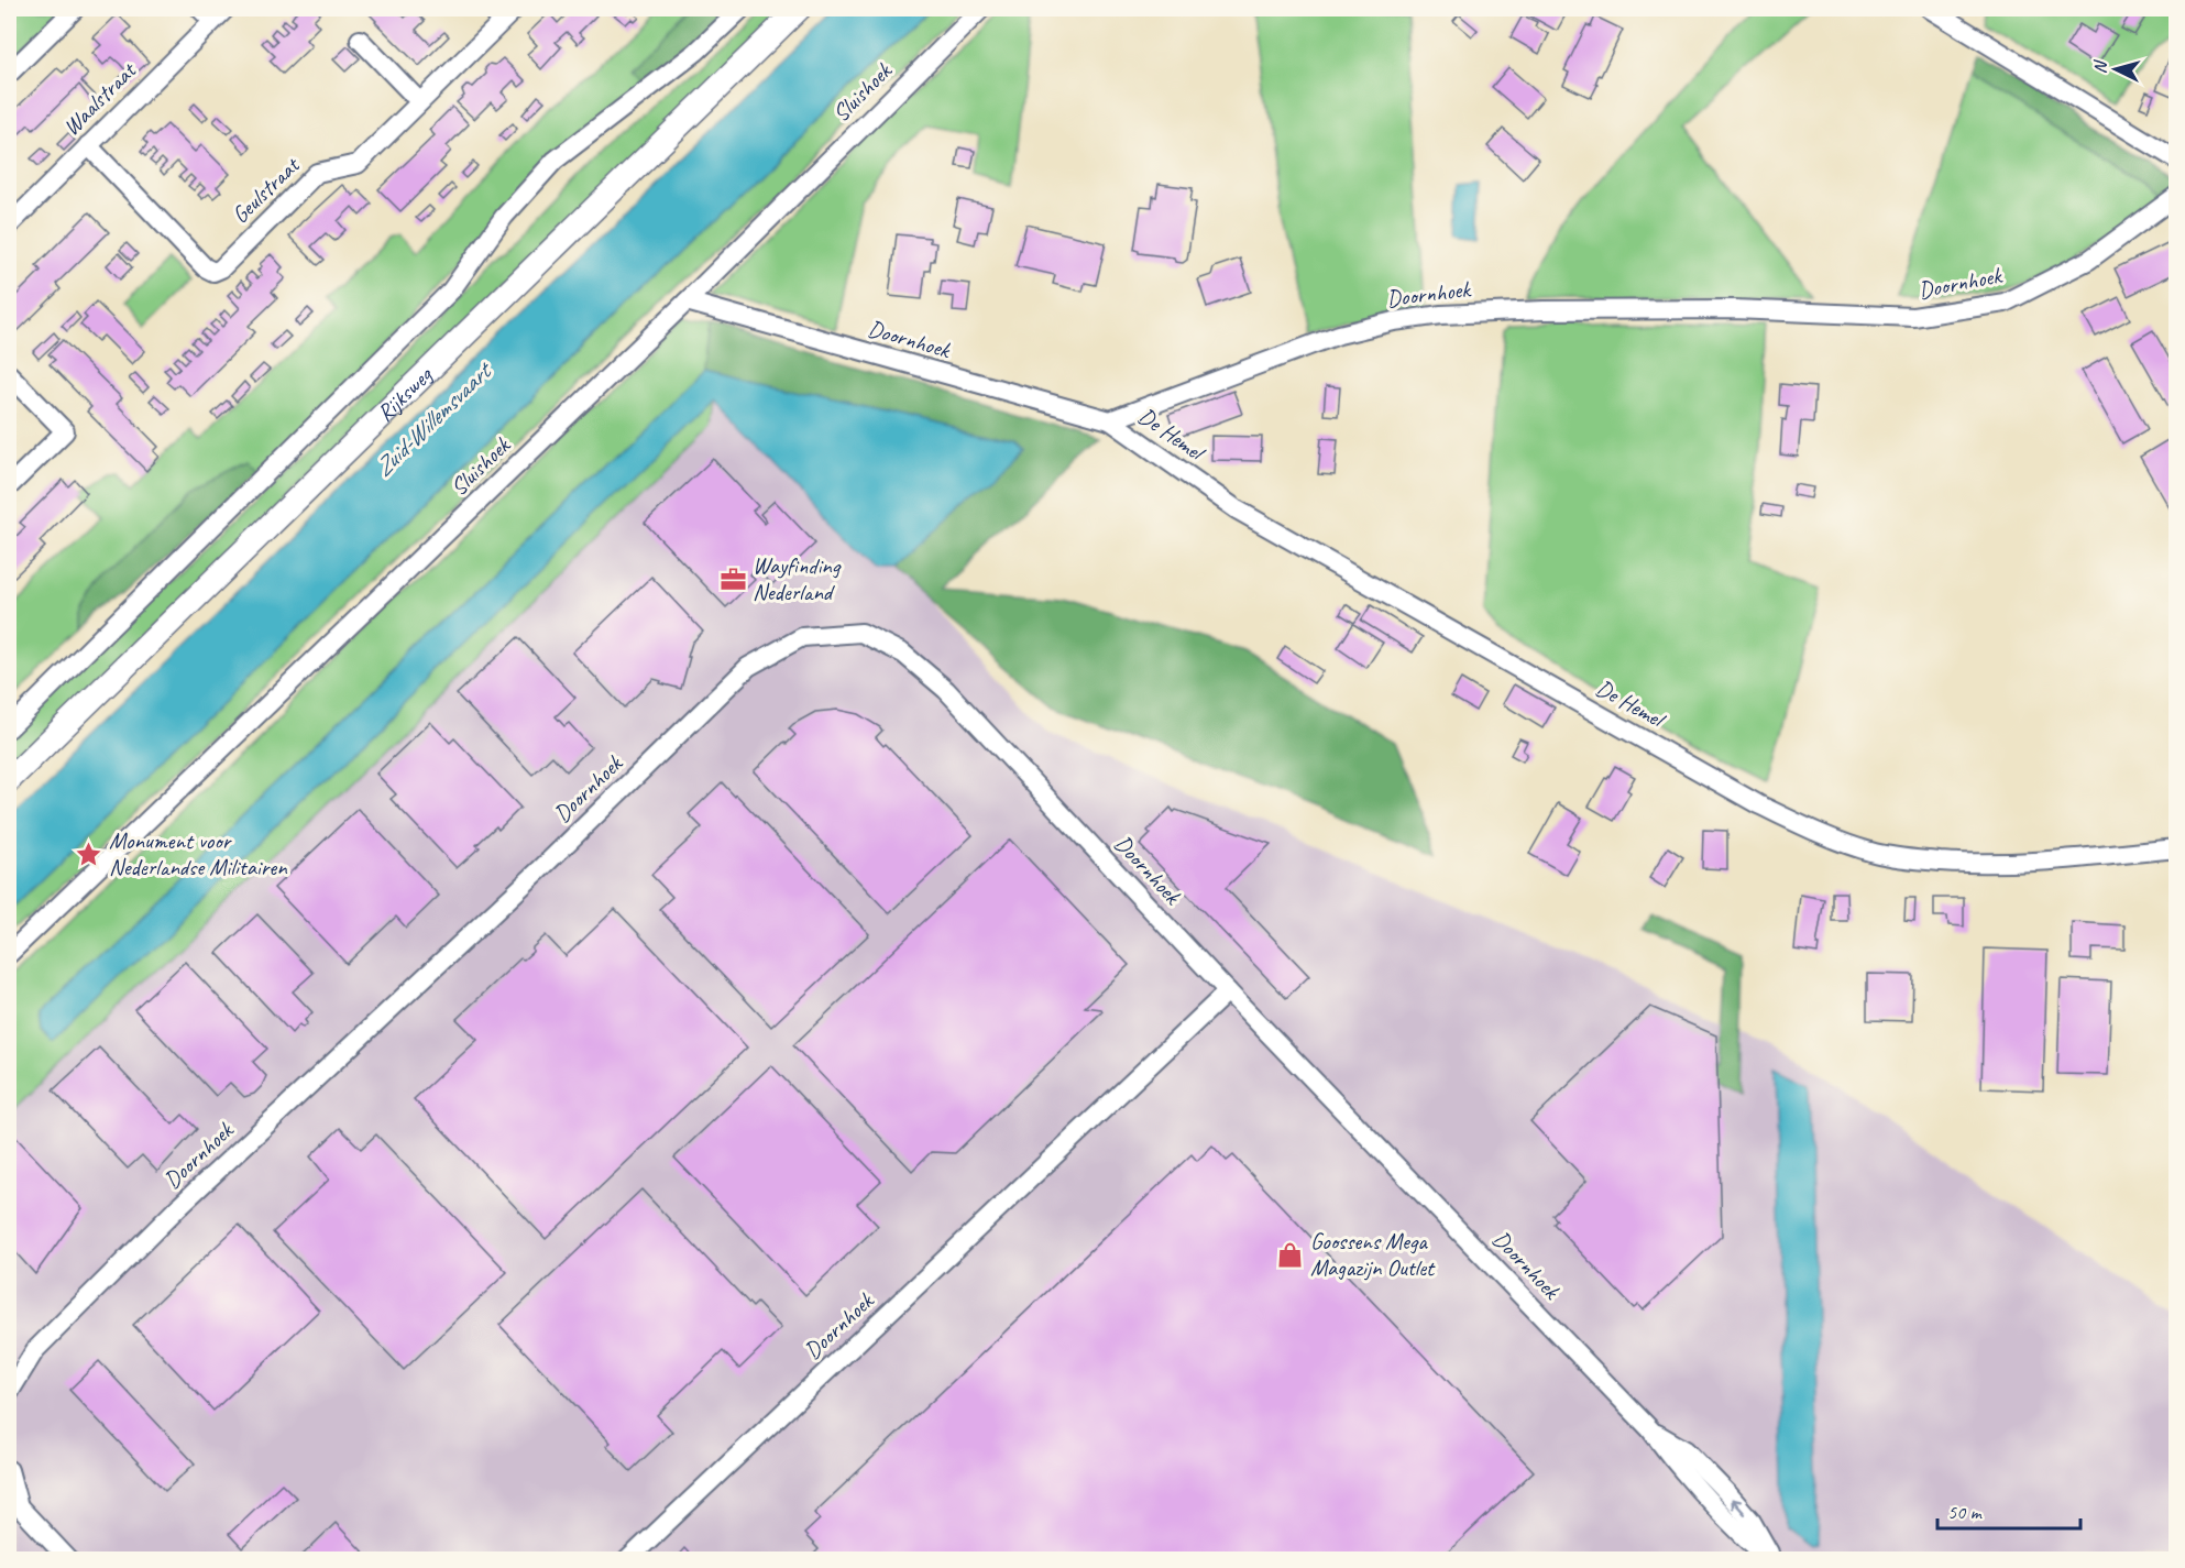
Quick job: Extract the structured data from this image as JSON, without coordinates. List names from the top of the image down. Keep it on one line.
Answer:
{"streets":{"main road":["Rijksweg"],"street":["Sluishoek","Waalstraat","Geulstraat","Doornhoek","De Hemel"]},"crossings":[["Sluishoek","Doornhoek"],["Waalstraat","Geulstraat"],["Doornhoek","De Hemel"]],"water":["Zuid-Willemsvaart"],"places":{"office":["Wayfinding Nederland"],"place":["Monument voor Nederlandse Militairen"],"shop":["Goossens Mega Magazijn Outlet"]},"scale_bar":"50 m","north":"left"}
